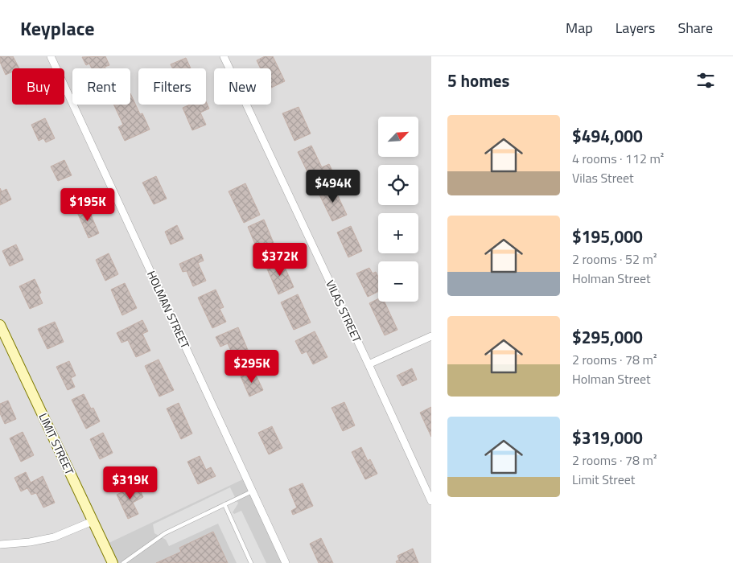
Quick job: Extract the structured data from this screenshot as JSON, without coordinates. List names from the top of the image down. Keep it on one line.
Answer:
{"streets":{"street":["HOLMAN STREET","VILAS STREET","LIMIT STREET"]},"north":"top right","page":{"header":"Keyplace","nav":["Map","Layers","Share"],"heading":"5 homes","chip":["Buy","Rent","Filters","New"],"list":[{"name":"$494,000","note":"4 rooms · 112 m² · Vilas Street"},{"name":"$195,000","note":"2 rooms · 52 m² · Holman Street"},{"name":"$295,000","note":"2 rooms · 78 m² · Holman Street"},{"name":"$319,000","note":"2 rooms · 78 m² · Limit Street"}],"map_buttons":["+","−"],"price":["$494K","$195K","$372K","$295K","$319K"]}}
